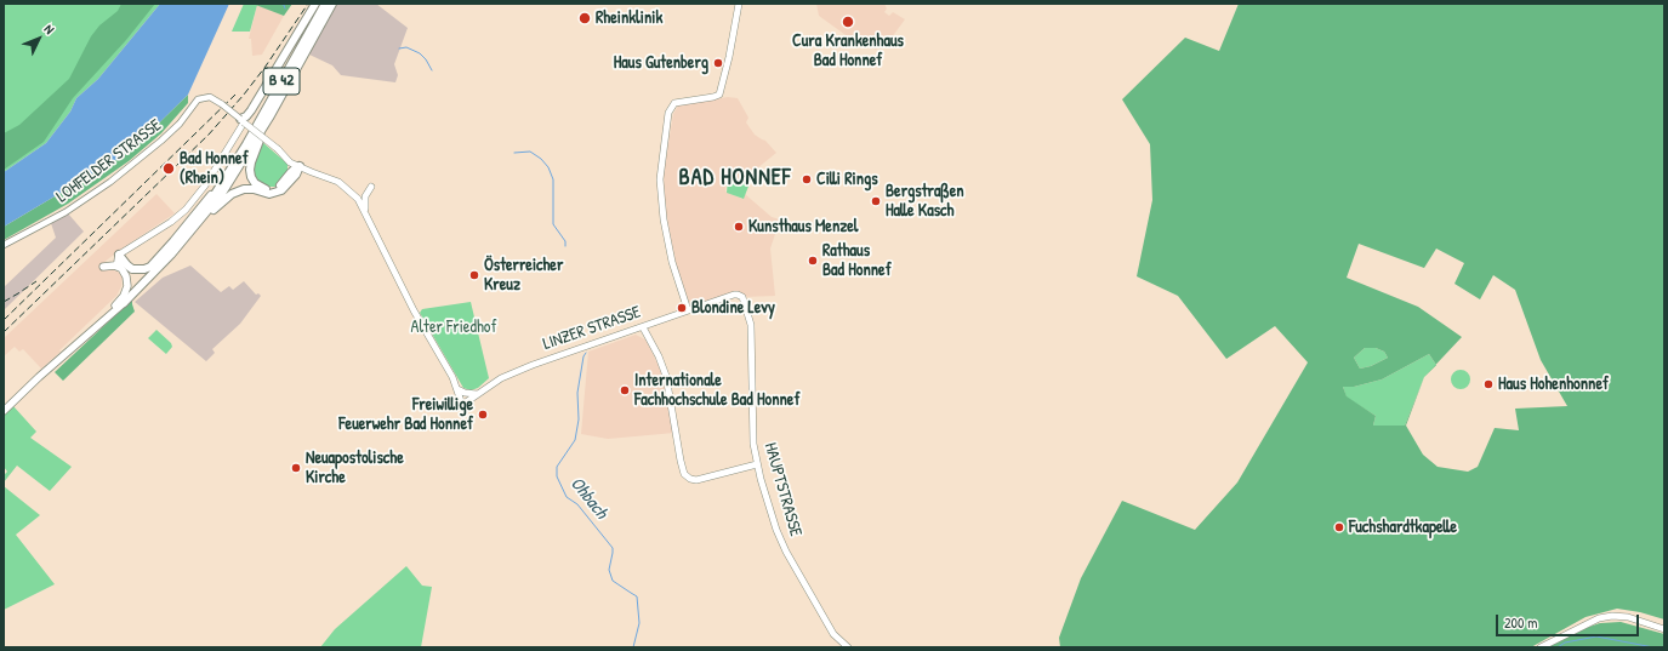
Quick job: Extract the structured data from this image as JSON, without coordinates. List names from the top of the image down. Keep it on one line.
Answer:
{"streets":{"highway":["B 42"],"main road":["LINZER STRASSE","HAUPTSTRASSE"],"street":["LOHFELDER STRASSE"]},"crossings":[["LINZER STRASSE","HAUPTSTRASSE"]],"districts":["BAD HONNEF"],"water":["Ohbach"],"parks":["Alter Friedhof"],"places":["Rheinklinik","Cura Krankenhaus Bad Honnef","Haus Gutenberg","Bad Honnef (Rhein)","Cilli Rings","Bergstraßen Halle Kasch","Kunsthaus Menzel","Rathaus Bad Honnef","Österreicher Kreuz","Blondine Levy","Haus Hohenhonnef","Internationale Fachhochschule Bad Honnef","Freiwillige Feuerwehr Bad Honnef","Neuapostolische Kirche","Fuchshardtkapelle"],"scale_bar":"200 m","north":"top right"}
